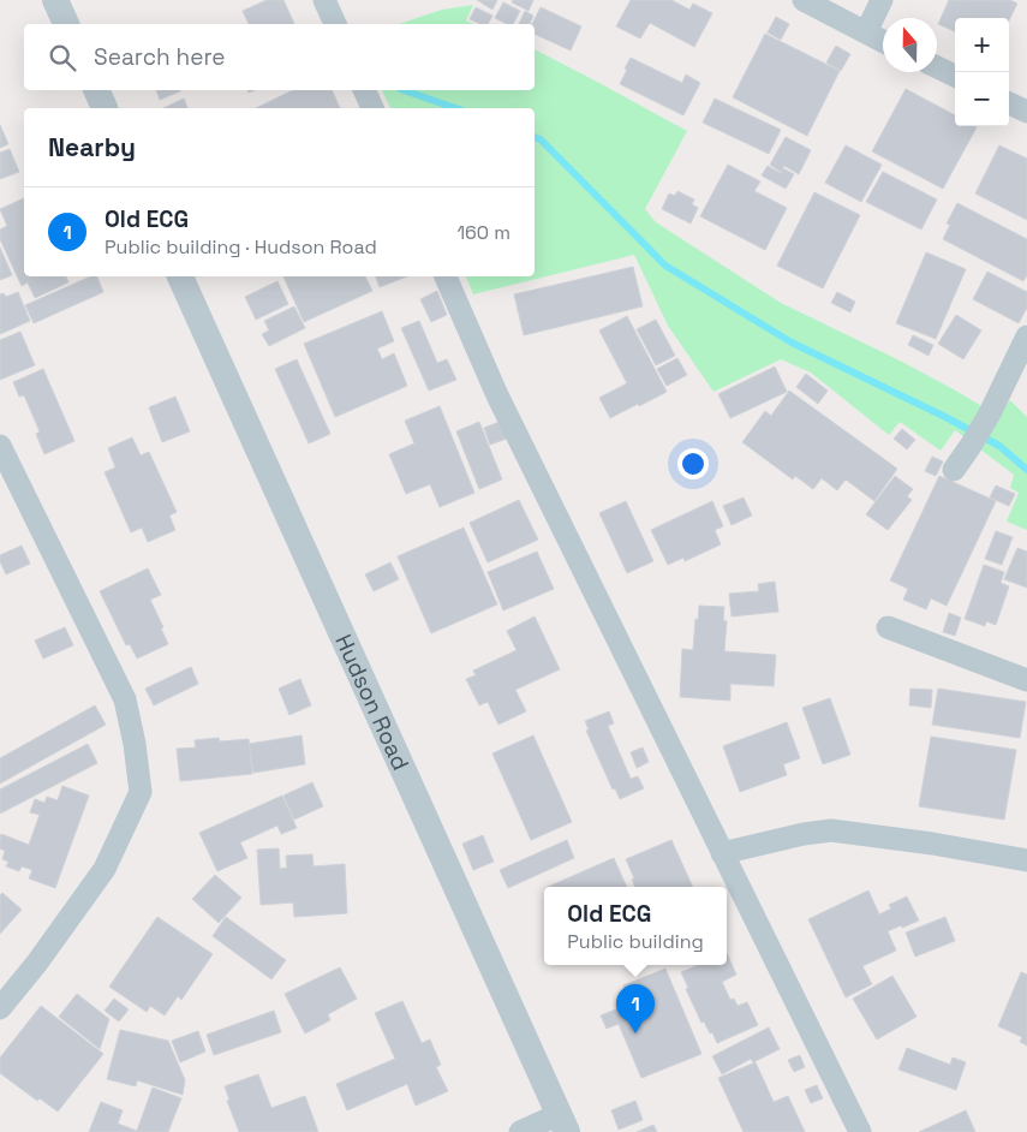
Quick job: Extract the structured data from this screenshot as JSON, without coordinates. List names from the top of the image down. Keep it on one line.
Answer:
{"streets":{"street":["Hudson Road"]},"north":"top","page":{"map_buttons":["+","−"],"search":"Search here","heading":"Nearby","list":[{"mark":"1","name":"Old ECG","note":"Public building · Hudson Road","value":"160 m"}],"popup":["Old ECG","Public building"],"pins":"1"}}
